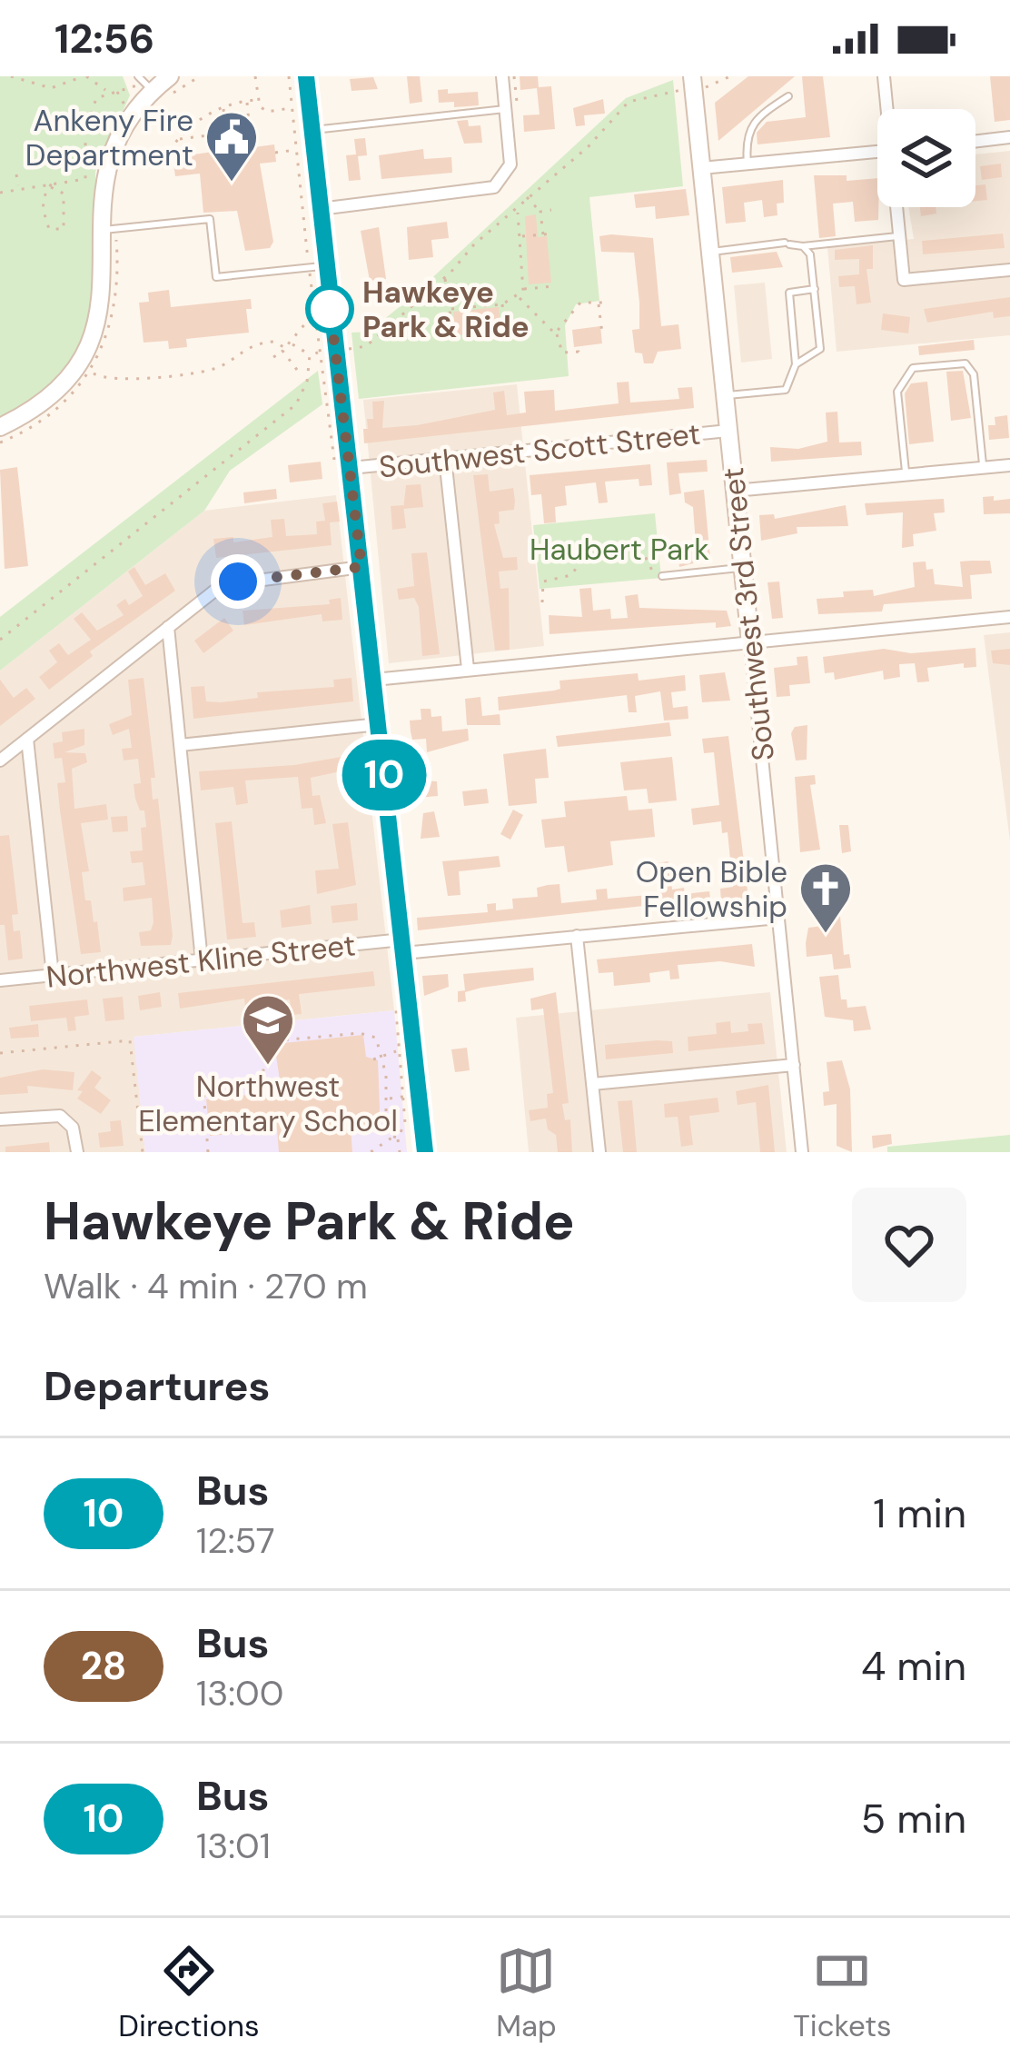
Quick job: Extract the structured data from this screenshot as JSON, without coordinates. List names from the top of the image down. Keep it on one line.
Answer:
{"streets":{"main road":["Southwest 3rd Street"],"street":["Southwest Scott Street","Northwest Kline Street"]},"crossings":[["Southwest Scott Street","Southwest 3rd Street"],["Southwest 3rd Street","Northwest Kline Street"]],"parks":["Haubert Park"],"places":{"public building":["Ankeny Fire Department"],"other":["Hawkeye Park & Ride"],"church":["Open Bible Fellowship"],"school or university":["Northwest Elementary School"]},"lines":["bus line 10"],"page":{"status":"12:56","on_map":"10","heading":[["Hawkeye Park & Ride","Walk · 4 min · 270 m"],"Departures"],"list":[{"mark":"10","name":"Bus","note":"12:57","value":"1 min"},{"mark":"28","name":"Bus","note":"13:00","value":"4 min"},{"mark":"10","name":"Bus","note":"13:01","value":"5 min"}],"tabs":["Directions","Map","Tickets"]}}
